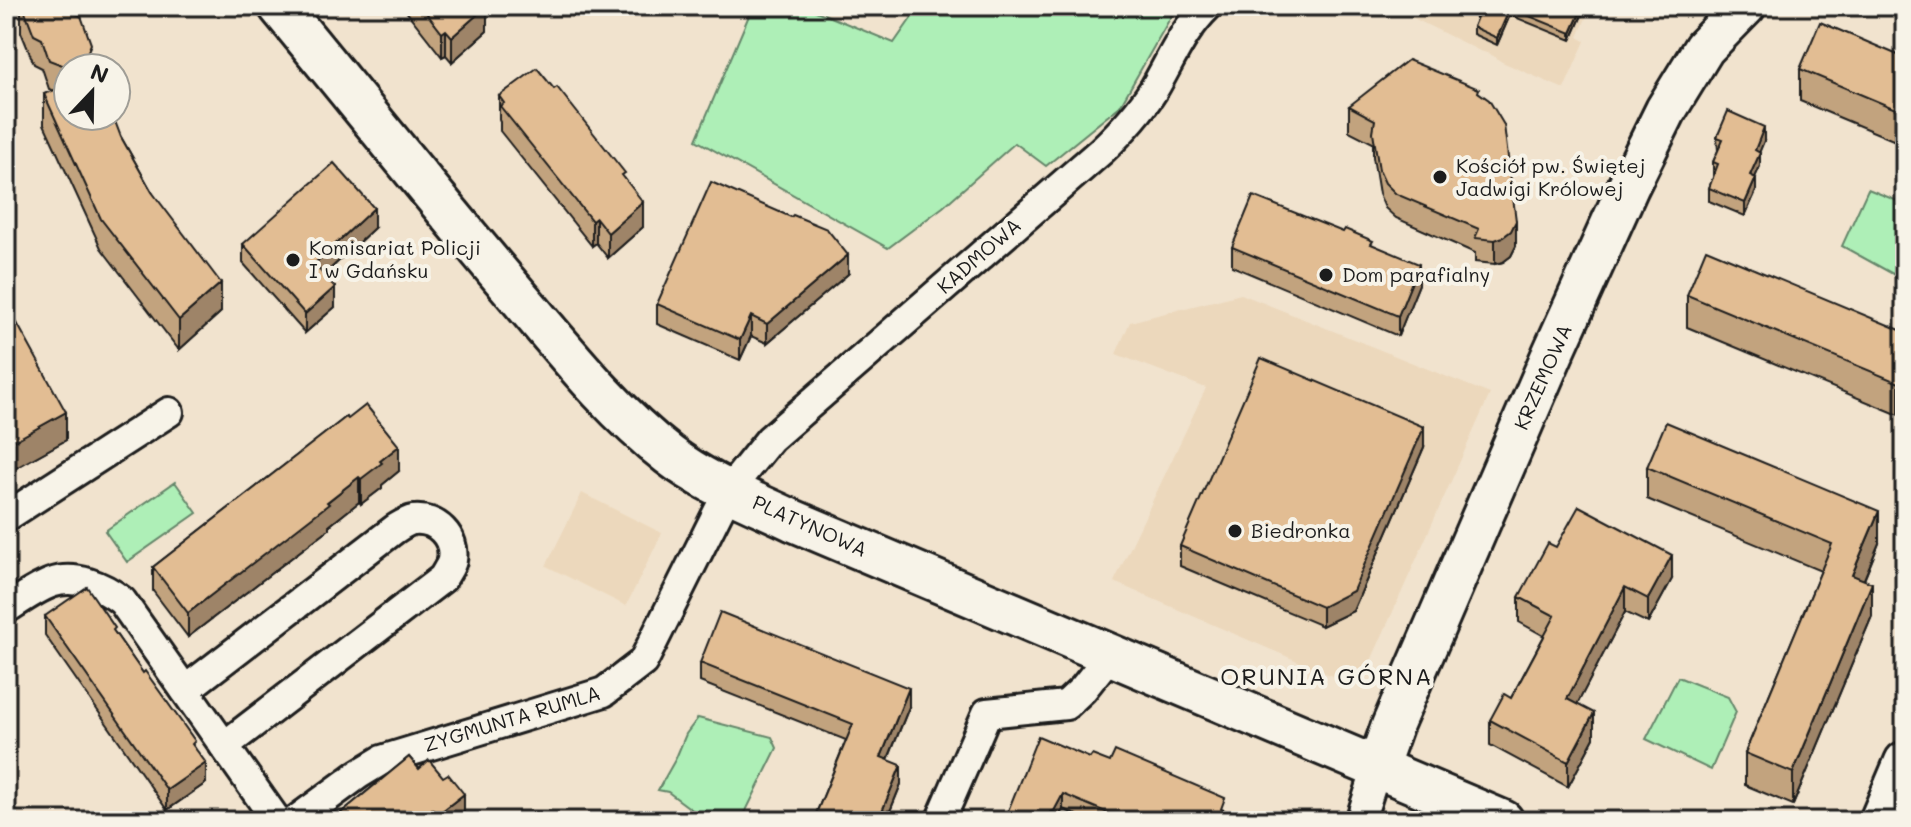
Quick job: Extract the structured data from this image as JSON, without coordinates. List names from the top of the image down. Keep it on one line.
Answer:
{"streets":{"street":["KADMOWA","KRZEMOWA","PLATYNOWA","ZYGMUNTA RUMLA"]},"crossings":[["KADMOWA","PLATYNOWA"],["KADMOWA","ZYGMUNTA RUMLA"],["KRZEMOWA","PLATYNOWA"],["PLATYNOWA","ZYGMUNTA RUMLA"]],"districts":["ORUNIA GÓRNA"],"places":["Kościół pw. Świętej Jadwigi Królowej","Komisariat Policji I w Gdańsku","Dom parafialny","Biedronka"],"north":"top"}
